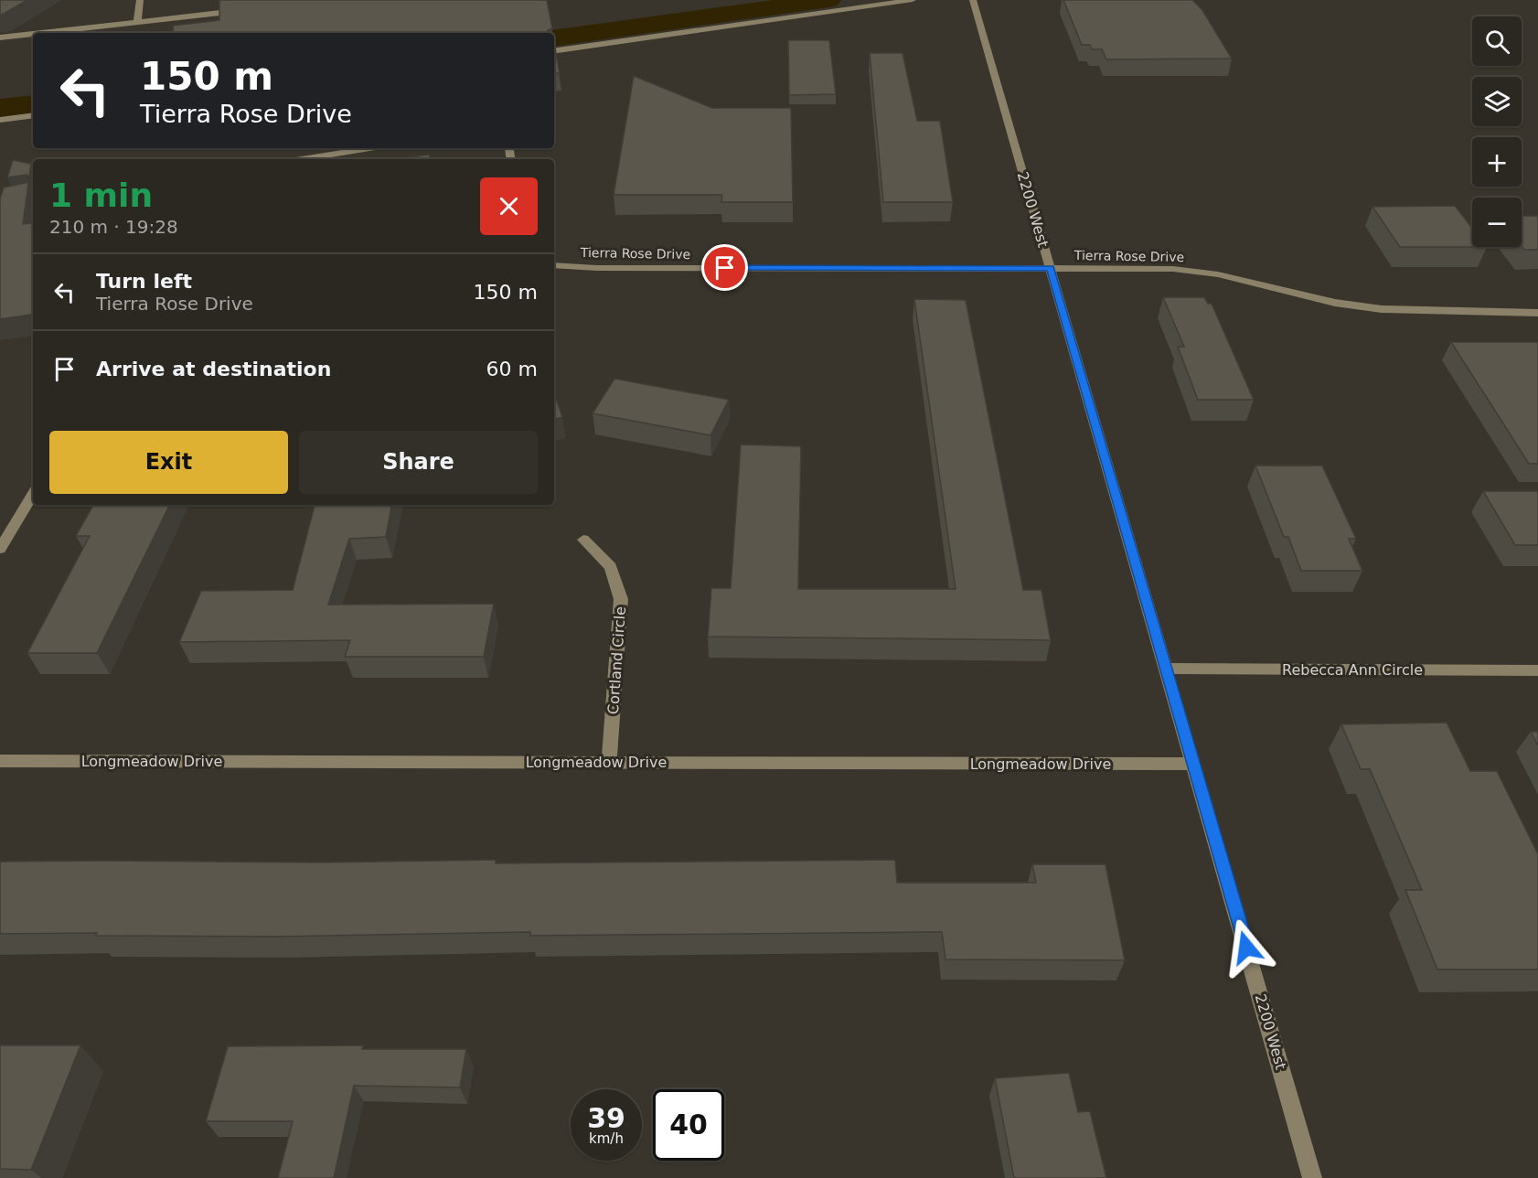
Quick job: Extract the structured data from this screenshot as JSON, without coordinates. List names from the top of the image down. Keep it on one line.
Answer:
{"streets":{"street":["2200 West","Tierra Rose Drive","Cortland Circle","Rebecca Ann Circle","Longmeadow Drive"]},"crossings":[["2200 West","Tierra Rose Drive"],["2200 West","Rebecca Ann Circle"],["2200 West","Longmeadow Drive"],["Cortland Circle","Longmeadow Drive"]],"page":{"map_buttons":["+","−"],"turn":["150 m","Tierra Rose Drive"],"heading":["1 min","210 m · 19:28"],"list":[{"name":"Turn left","note":"Tierra Rose Drive","value":"150 m"},{"name":"Arrive at destination","value":"60 m"}],"buttons":["Exit","Share"],"speed":"39 km/h","limit":"40"}}
